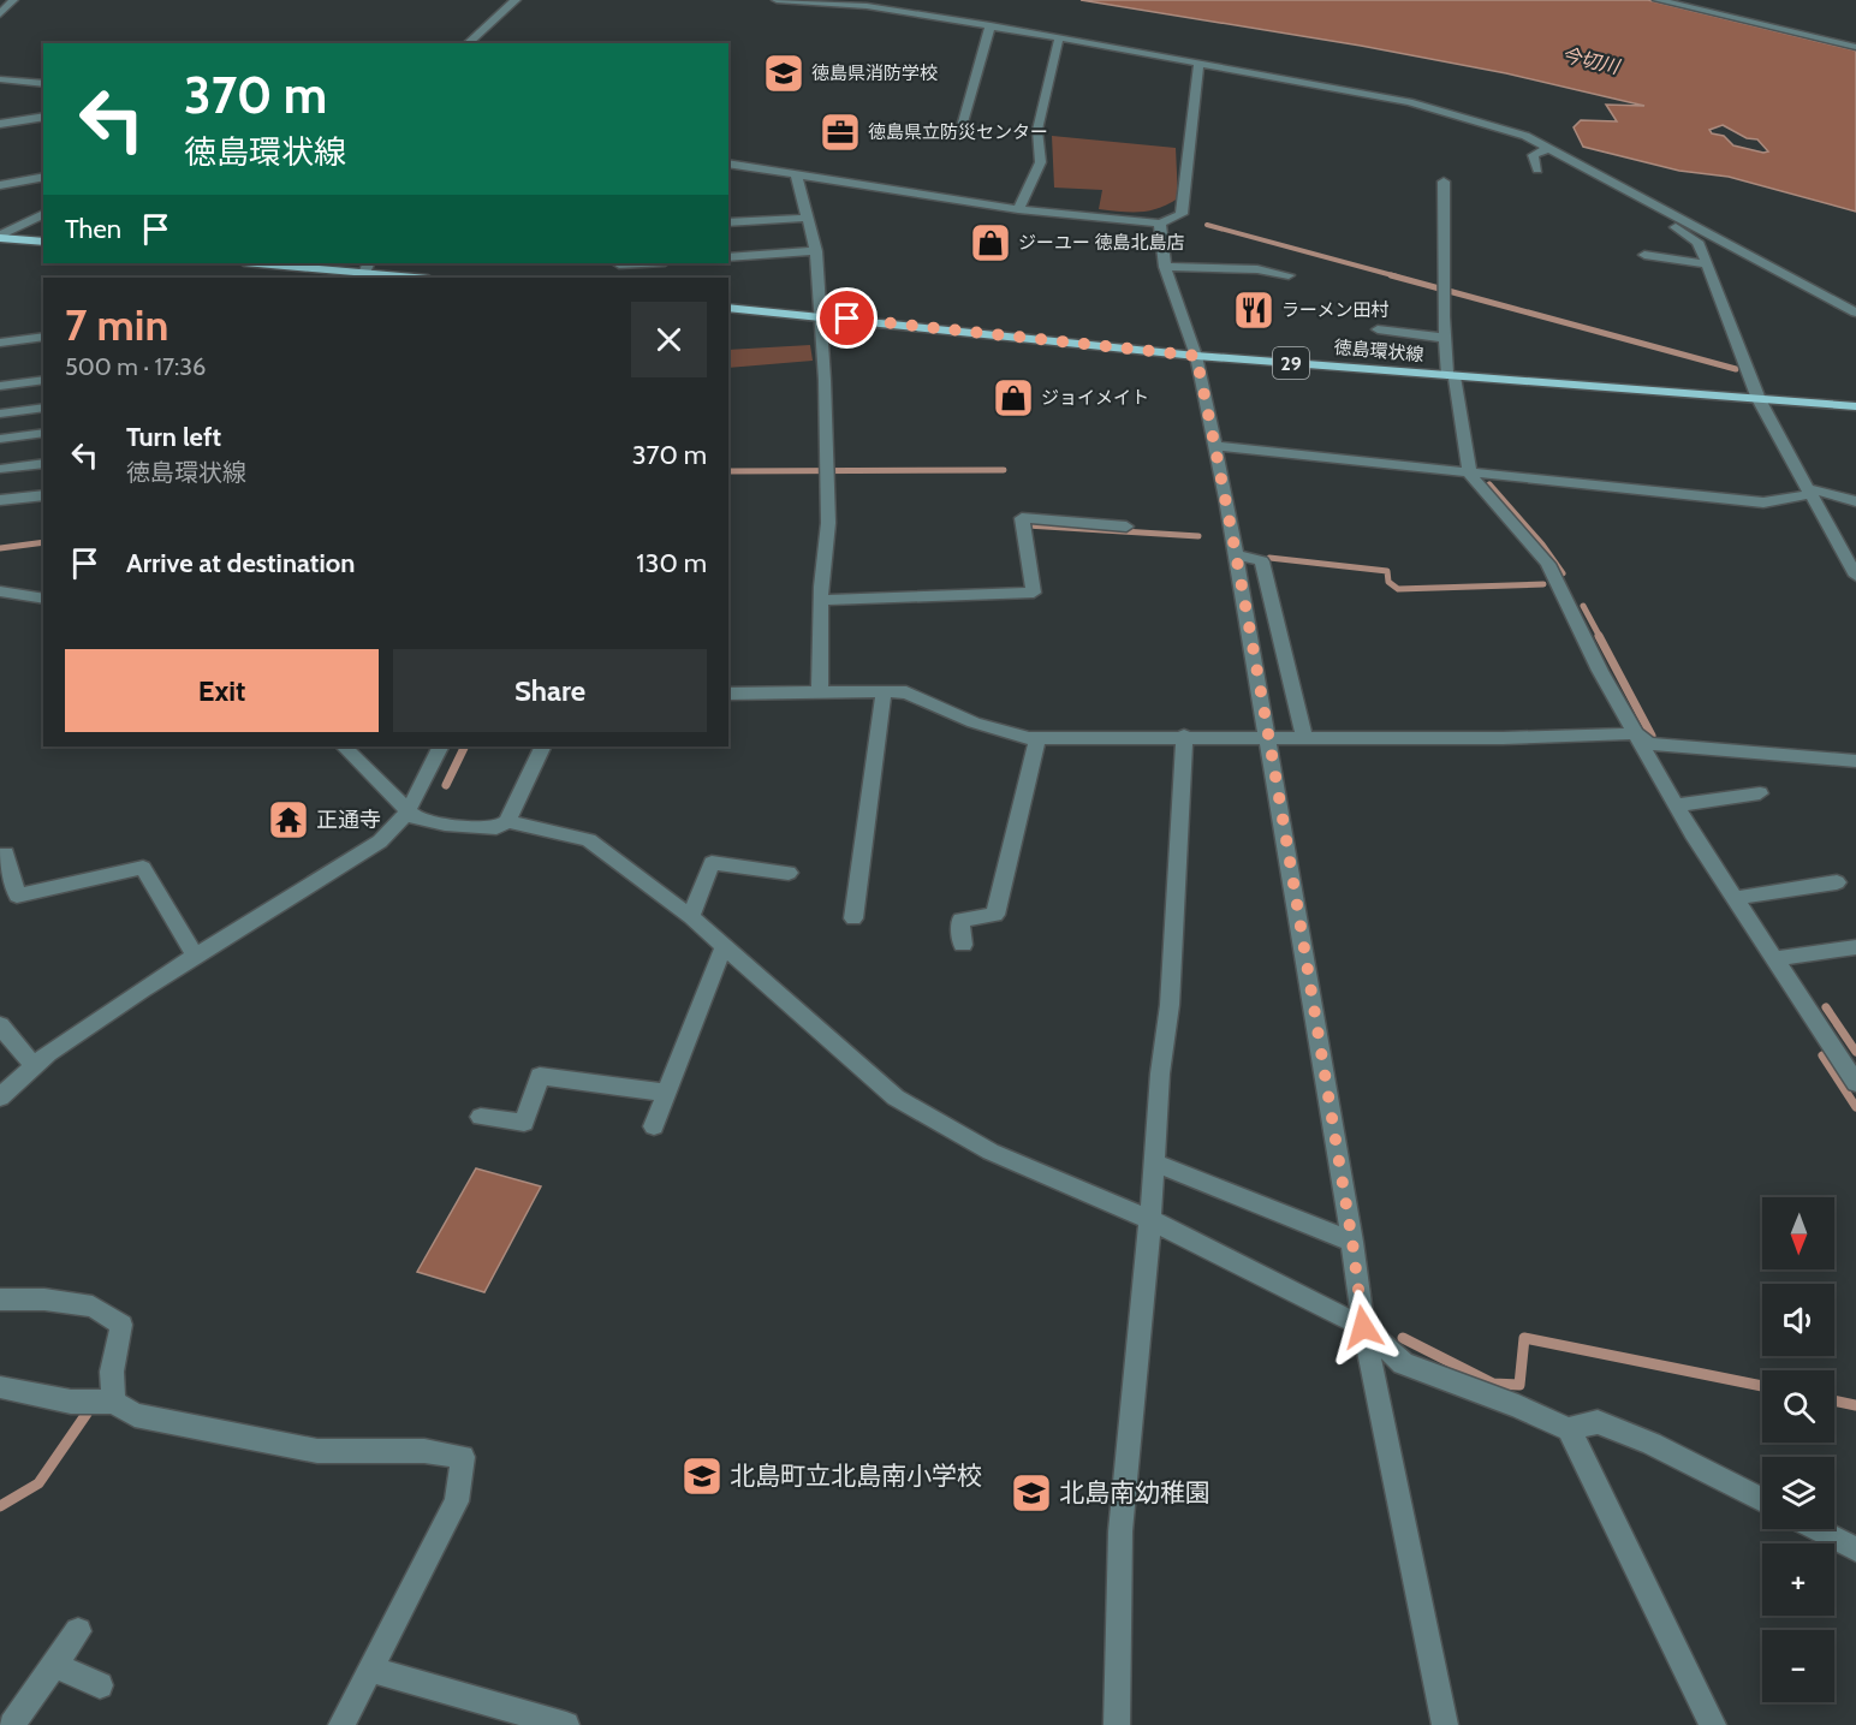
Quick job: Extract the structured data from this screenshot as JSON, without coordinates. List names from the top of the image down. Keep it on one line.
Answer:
{"streets":{"main road":["徳島環状線","29"]},"water":["今切川"],"places":{"school or university":["徳島県消防学校","北島町立北島南小学校","北島南幼稚園"],"office":["徳島県立防災センター"],"shop":["ジーユー 徳島北島店","ジョイメイト"],"restaurant":["ラーメン田村"],"temple":["正通寺"]},"north":"bottom","page":{"turn":["370 m","徳島環状線"],"then":"Then","heading":["7 min","500 m · 17:36"],"list":[{"name":"Turn left","note":"徳島環状線","value":"370 m"},{"name":"Arrive at destination","value":"130 m"}],"buttons":["Exit","Share"],"map_buttons":["+","−"]}}
